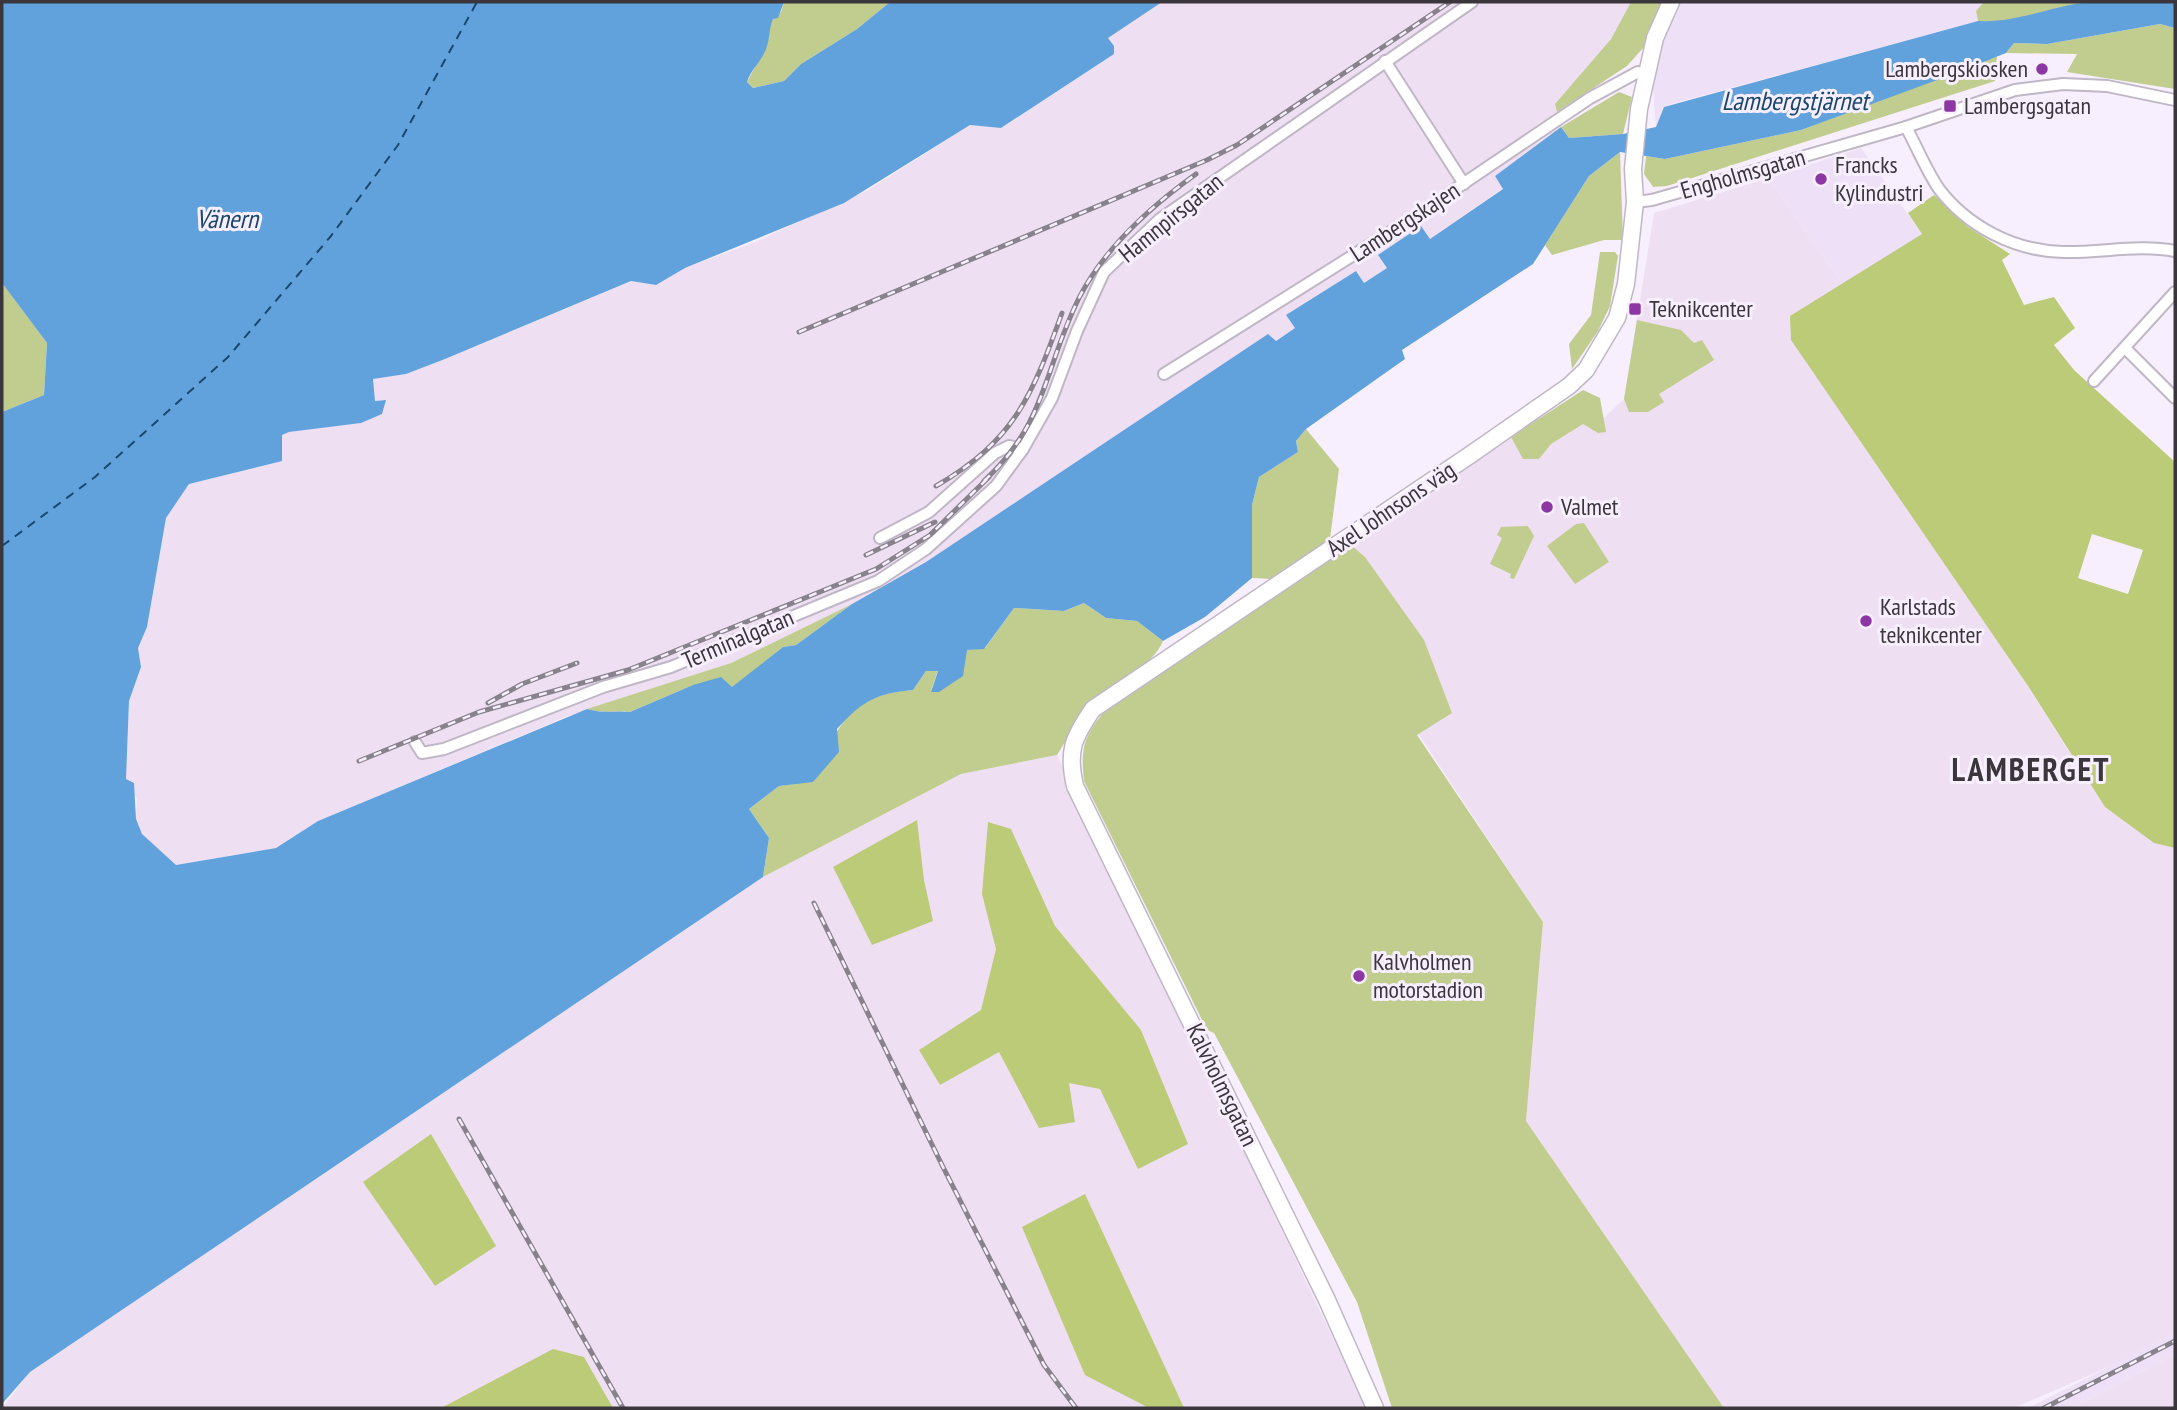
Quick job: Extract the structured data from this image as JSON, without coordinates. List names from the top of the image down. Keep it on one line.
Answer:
{"streets":{"street":["Engholmsgatan","Hamnpirsgatan","Lambergskajen","Axel Johnsons väg","Terminalgatan","Kalvholmsgatan"]},"crossings":[["Engholmsgatan","Axel Johnsons väg"],["Hamnpirsgatan","Terminalgatan"],["Lambergskajen","Axel Johnsons väg"],["Axel Johnsons väg","Kalvholmsgatan"]],"districts":["LAMBERGET"],"water":["Lambergstjärnet","Vänern"],"places":{"other":["Lambergskiosken","Francks Kylindustri","Valmet","Karlstads teknikcenter","Kalvholmen motorstadion"],"transit":["Lambergsgatan","Teknikcenter"]}}
